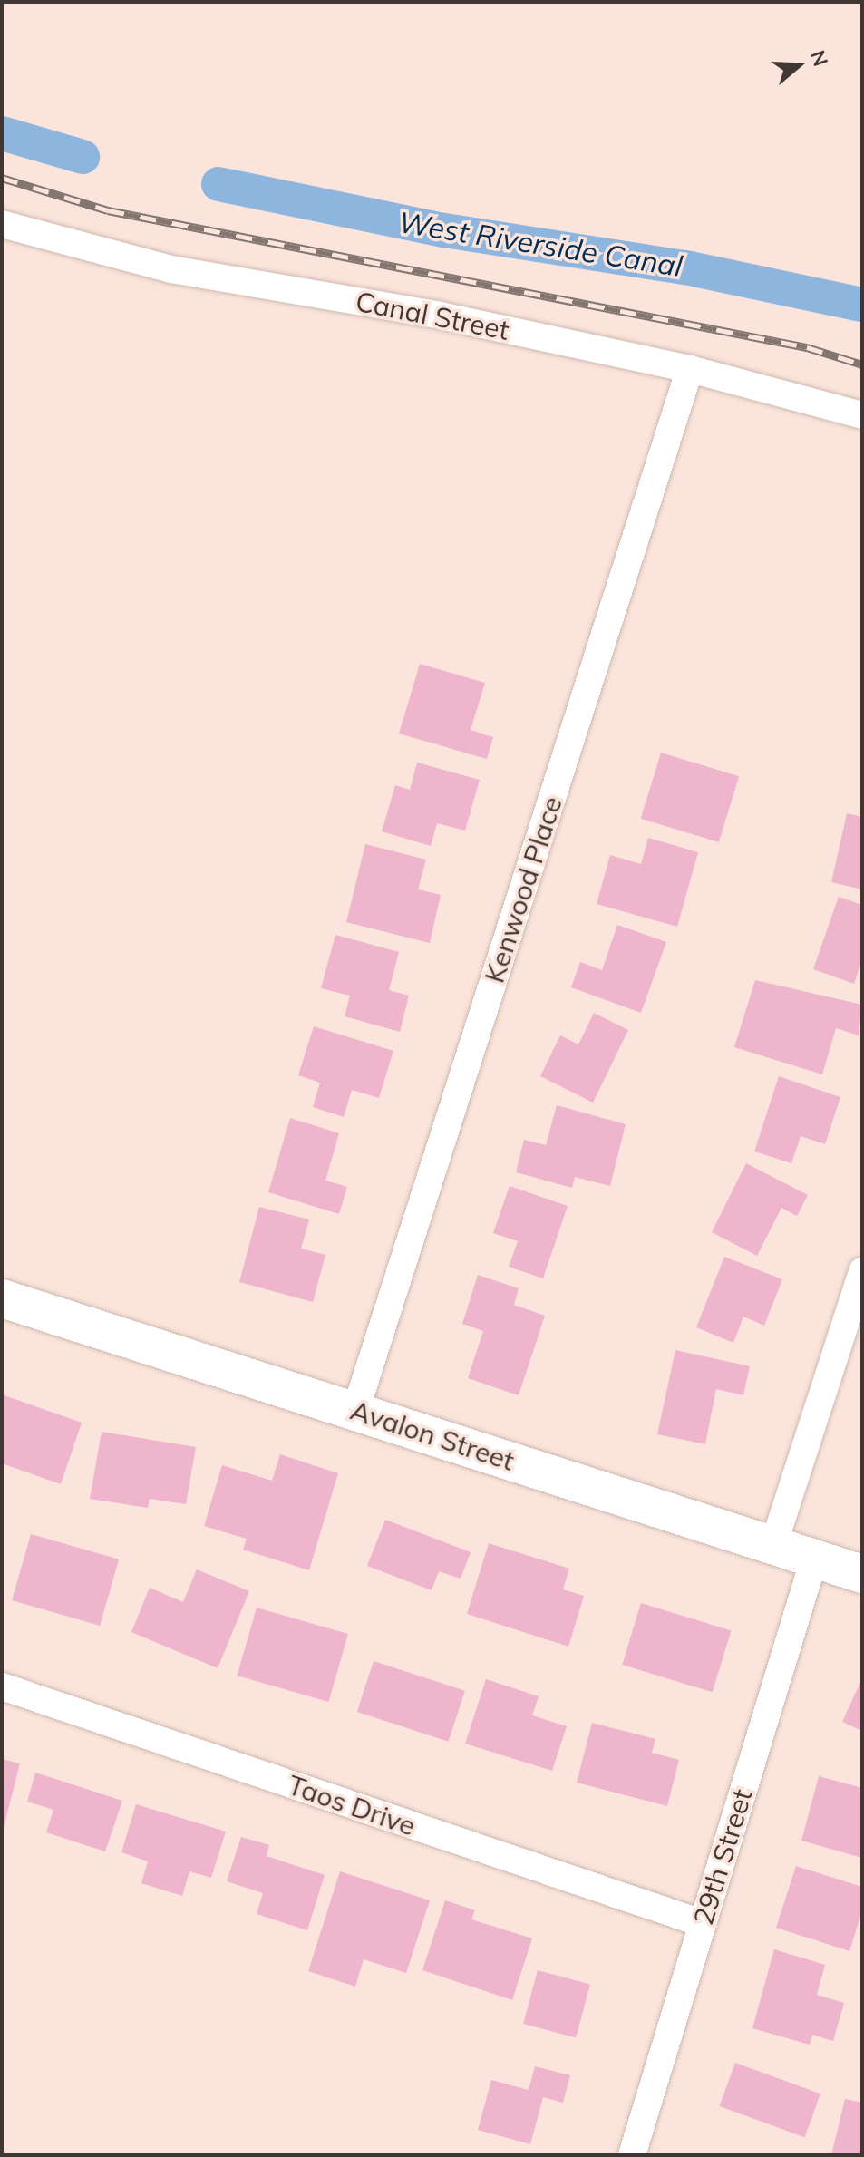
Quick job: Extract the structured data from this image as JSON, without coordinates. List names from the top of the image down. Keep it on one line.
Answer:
{"streets":{"street":["Canal Street","Kenwood Place","Avalon Street","Taos Drive","29th Street"]},"crossings":[["Canal Street","Kenwood Place"],["Kenwood Place","Avalon Street"],["Avalon Street","29th Street"],["Taos Drive","29th Street"]],"water":["West Riverside Canal"],"north":"right"}
